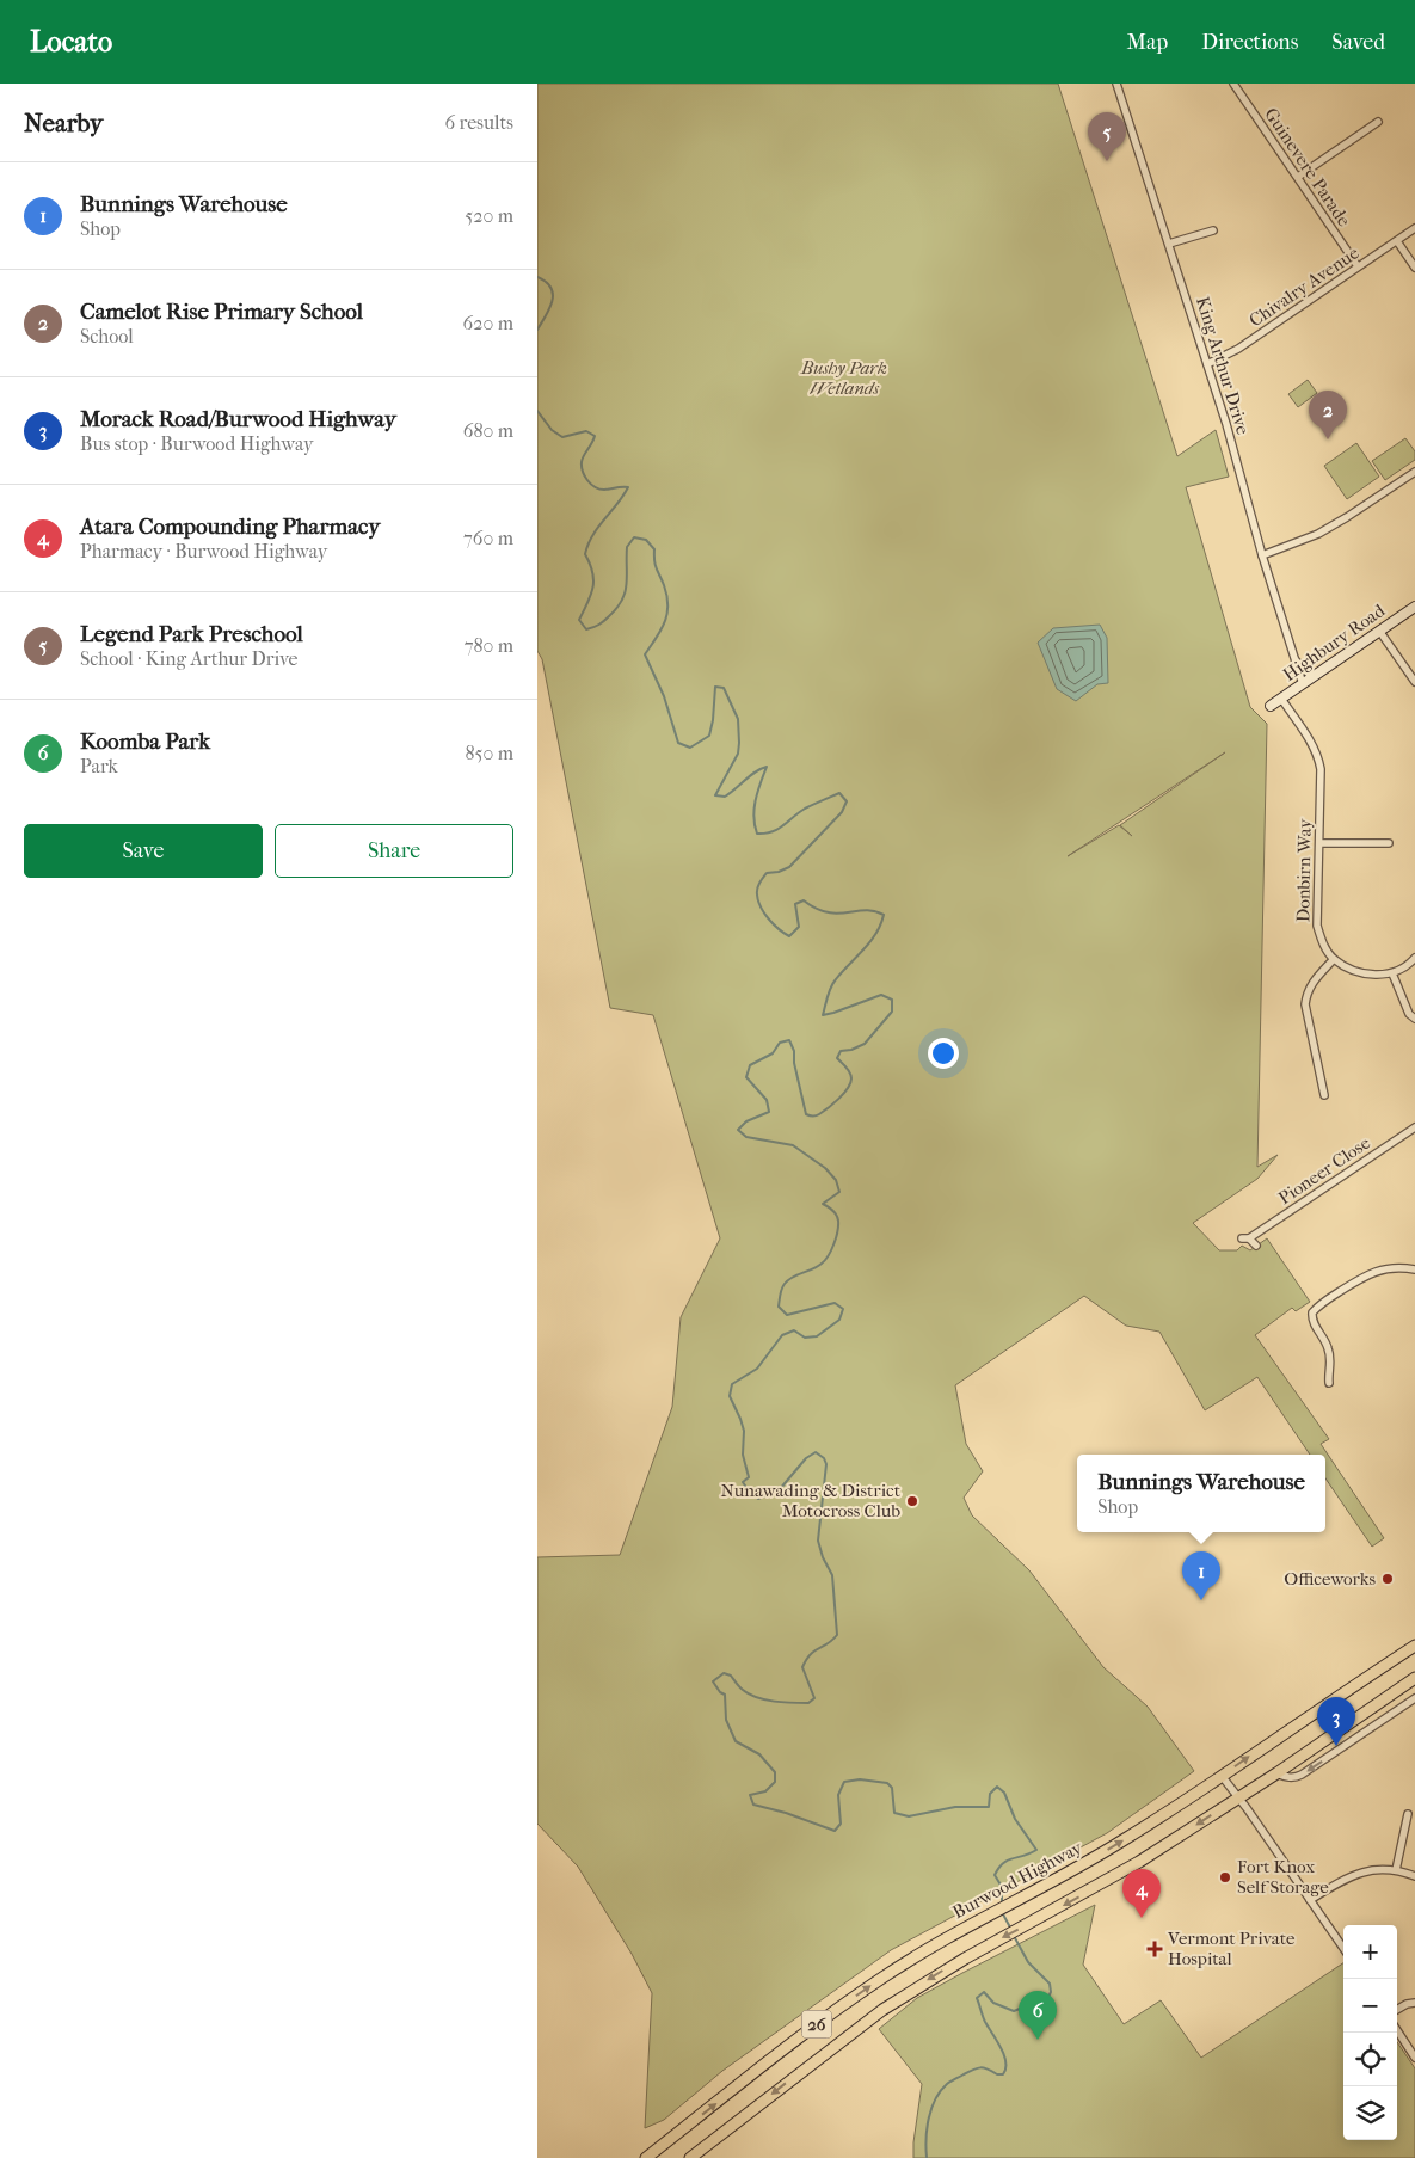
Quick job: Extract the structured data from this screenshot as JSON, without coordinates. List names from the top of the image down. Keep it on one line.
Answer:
{"streets":{"highway":["Burwood Highway","26"],"main road":["Highbury Road"],"street":["Guinevere Parade","Chivalry Avenue","King Arthur Drive","Donbirn Way","Pioneer Close"]},"crossings":[["Guinevere Parade","Chivalry Avenue"],["Chivalry Avenue","King Arthur Drive"],["King Arthur Drive","Highbury Road"],["Highbury Road","Donbirn Way"]],"parks":["Bushy Park Wetlands"],"places":{"other":["Nunawading & District Motocross Club","Officeworks","Fort Knox Self Storage"],"health":["Vermont Private Hospital"]},"page":{"header":"Locato","nav":["Map","Directions","Saved"],"heading":["Nearby","6 results"],"pins":["5","2","1","3","4","6"],"list":[{"mark":"1","name":"Bunnings Warehouse","note":"Shop","value":"520 m"},{"mark":"2","name":"Camelot Rise Primary School","note":"School","value":"620 m"},{"mark":"3","name":"Morack Road/Burwood Highway","note":"Bus stop · Burwood Highway","value":"680 m"},{"mark":"4","name":"Atara Compounding Pharmacy","note":"Pharmacy · Burwood Highway","value":"760 m"},{"mark":"5","name":"Legend Park Preschool","note":"School · King Arthur Drive","value":"780 m"},{"mark":"6","name":"Koomba Park","note":"Park","value":"850 m"}],"buttons":["Save","Share"],"popup":["Bunnings Warehouse","Shop"],"map_buttons":["+","−"]}}
